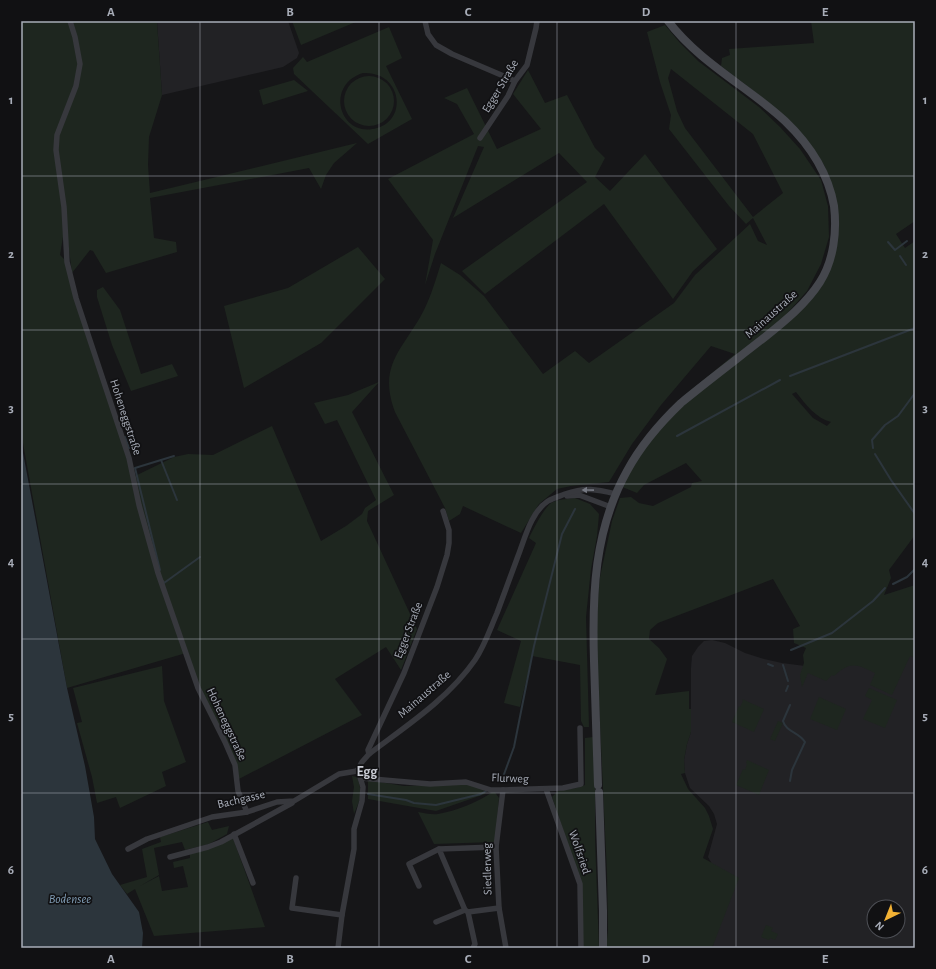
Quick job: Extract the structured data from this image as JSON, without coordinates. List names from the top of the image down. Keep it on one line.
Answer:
{"streets":{"main road":["Mainaustraße"],"street":["Egger Straße","Hoheneggstraße","Flurweg","Bachgasse","Wolfsried","Siedlerweg"]},"crossings":[["Egger Straße","Mainaustraße"],["Mainaustraße","Bachgasse"],["Hoheneggstraße","Bachgasse"],["Flurweg","Wolfsried"],["Flurweg","Siedlerweg"]],"districts":["Egg"],"water":["Bodensee"],"north":"bottom left","grid":{"columns":["A","B","C","D","E"],"rows":["1","2","3","4","5","6"]}}
